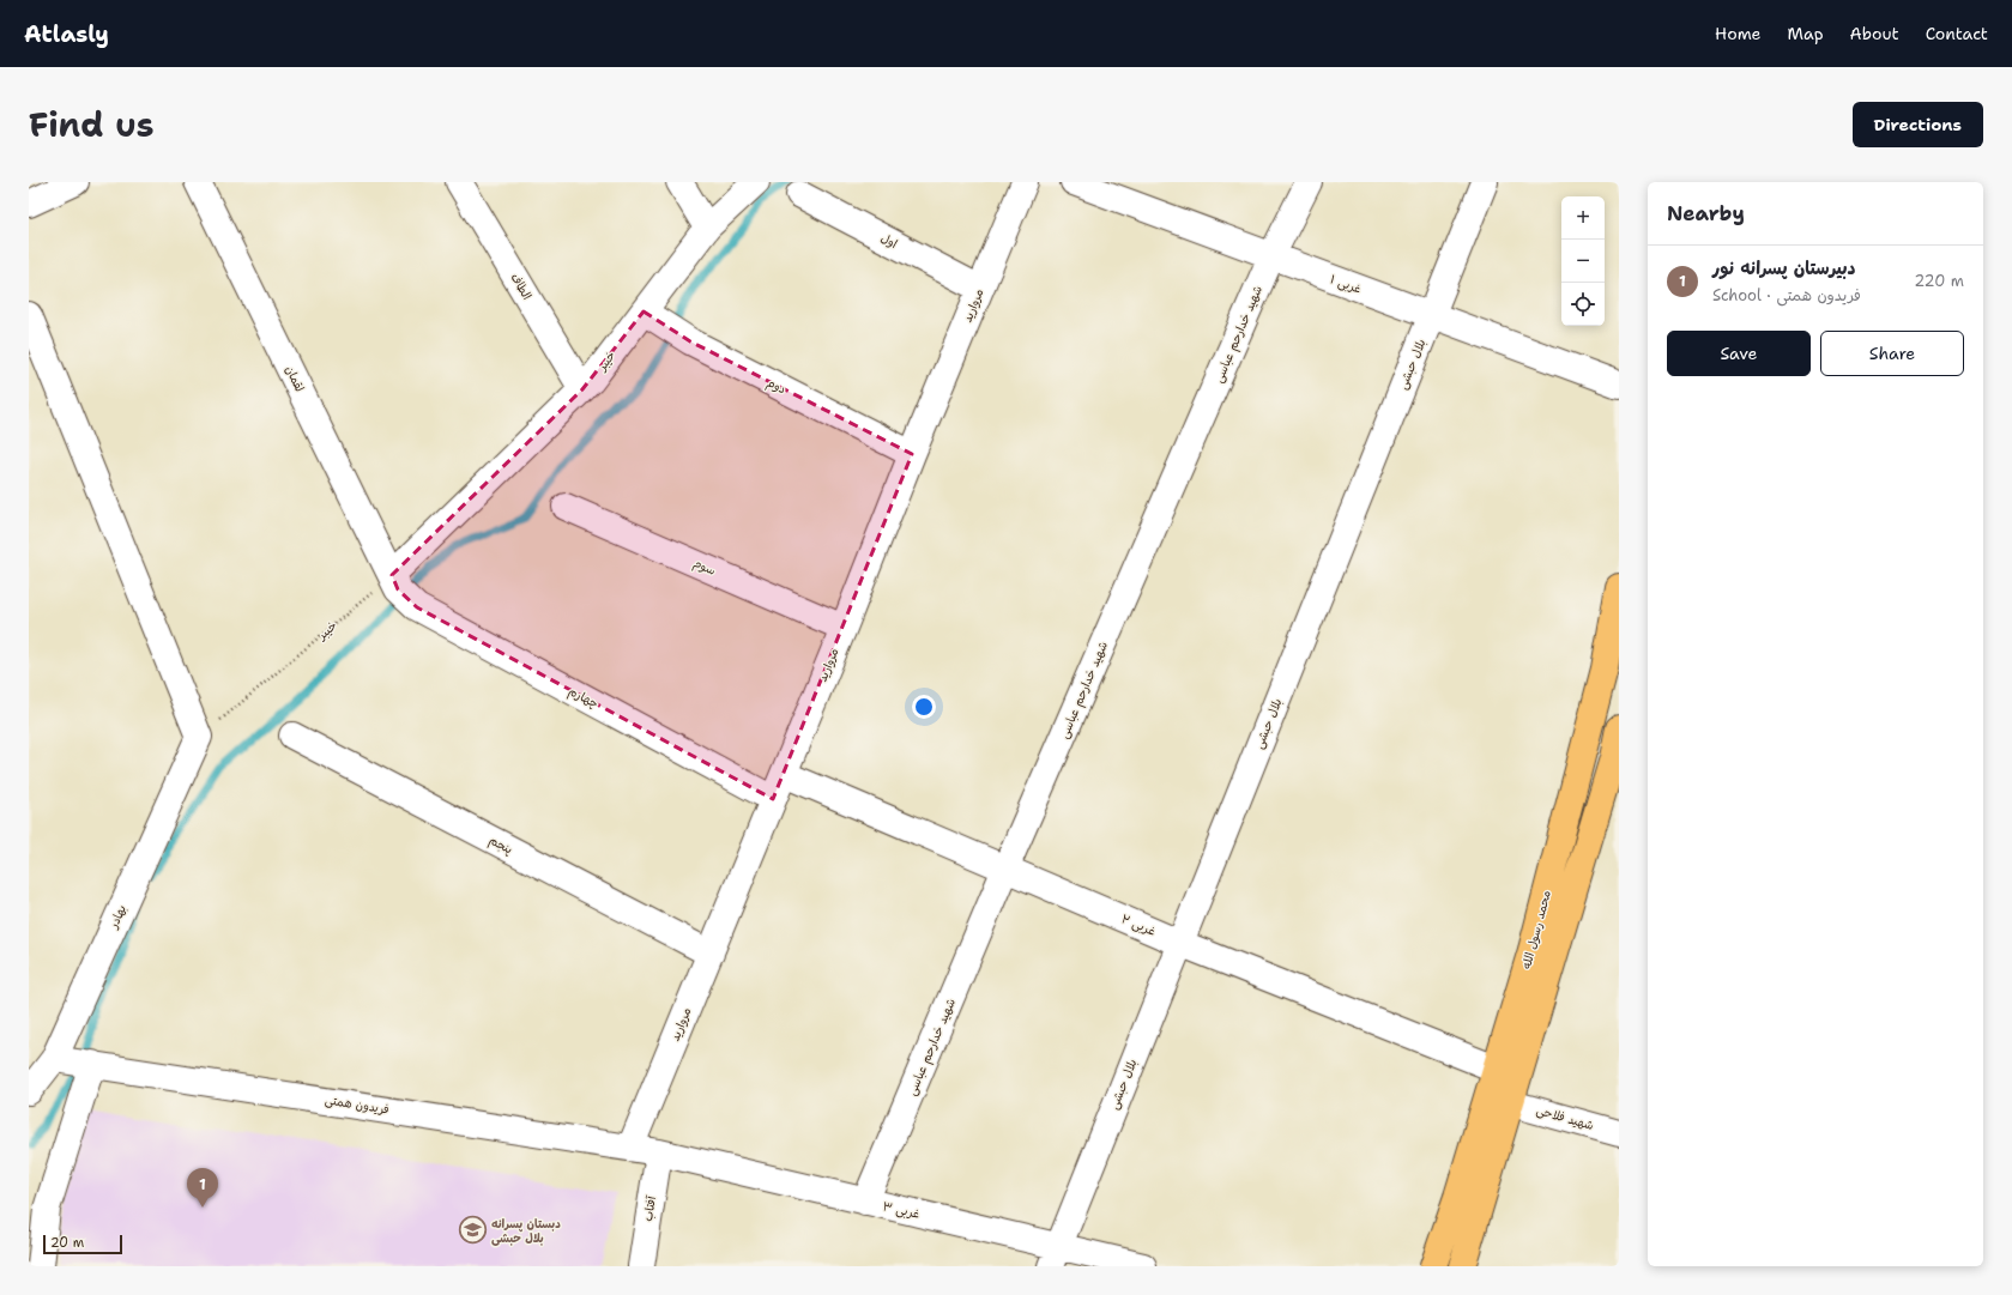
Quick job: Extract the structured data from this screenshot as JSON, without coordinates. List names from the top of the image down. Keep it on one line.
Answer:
{"streets":{"main road":["محمد رسول الله"],"street":["اول","۱ غربی","الطاف","مروارید","شهید خدارحم عباسی","خیبر","بلال حبشی","لقمان","دوم","سوم","چهارم","پنجم","بهادر","۲ غربی","فریدون همتی","شهید فلاحی","آفتاب","۳ غربی"]},"crossings":[["اول","مروارید"],["۱ غربی","شهید خدارحم عباسی"],["۱ غربی","بلال حبشی"],["الطاف","خیبر"],["مروارید","دوم"],["مروارید","سوم"],["مروارید","چهارم"],["مروارید","پنجم"],["مروارید","۲ غربی"],["مروارید","فریدون همتی"],["شهید خدارحم عباسی","۲ غربی"],["شهید خدارحم عباسی","۳ غربی"],["خیبر","لقمان"],["خیبر","دوم"],["خیبر","چهارم"],["خیبر","بهادر"],["بلال حبشی","۲ غربی"],["بلال حبشی","۳ غربی"],["لقمان","چهارم"],["بهادر","فریدون همتی"],["۲ غربی","محمد رسول الله"],["محمد رسول الله","شهید فلاحی"],["فریدون همتی","آفتاب"],["فریدون همتی","۳ غربی"],["آفتاب","۳ غربی"]],"places":{"school or university":["دبستان پسرانه بلال حبشی"]},"scale_bar":"20 m","page":{"header":"Atlasly","nav":["Home","Map","About","Contact"],"title":"Find us","buttons":["Directions",["Save","Share"]],"heading":"Nearby","map_buttons":["+","−"],"list":[{"mark":"1","name":"دبیرستان پسرانه نور","note":"School · فریدون همتی","value":"220 m"}],"pins":"1","scale":"20 m"}}
